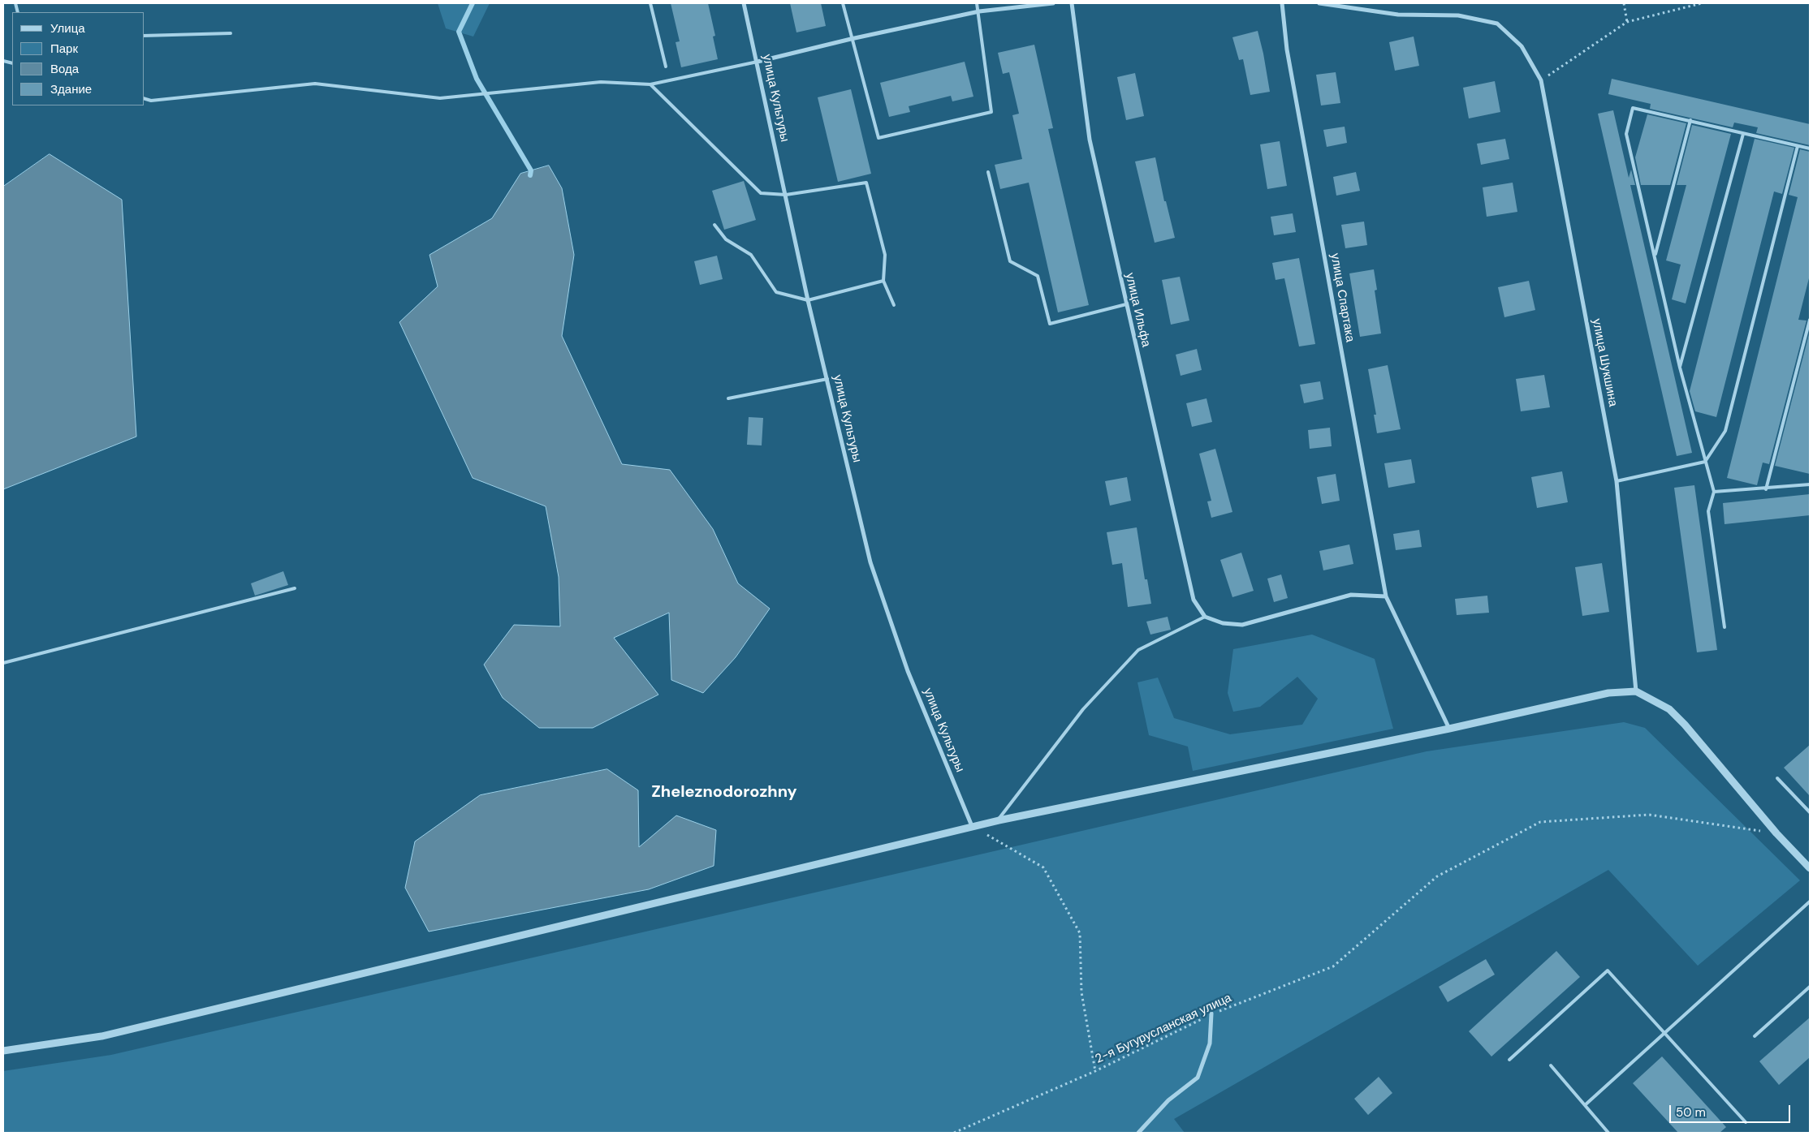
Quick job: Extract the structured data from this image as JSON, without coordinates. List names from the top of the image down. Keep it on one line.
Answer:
{"streets":{"street":["улица Культуры","улица Спартака","улица Ильфа","улица Шукшина"],"path":["2-я Бугурусланская улица"]},"districts":["Zheleznodorozhny"],"legend":["Улица","Парк","Вода","Здание"],"scale_bar":"50 m"}
